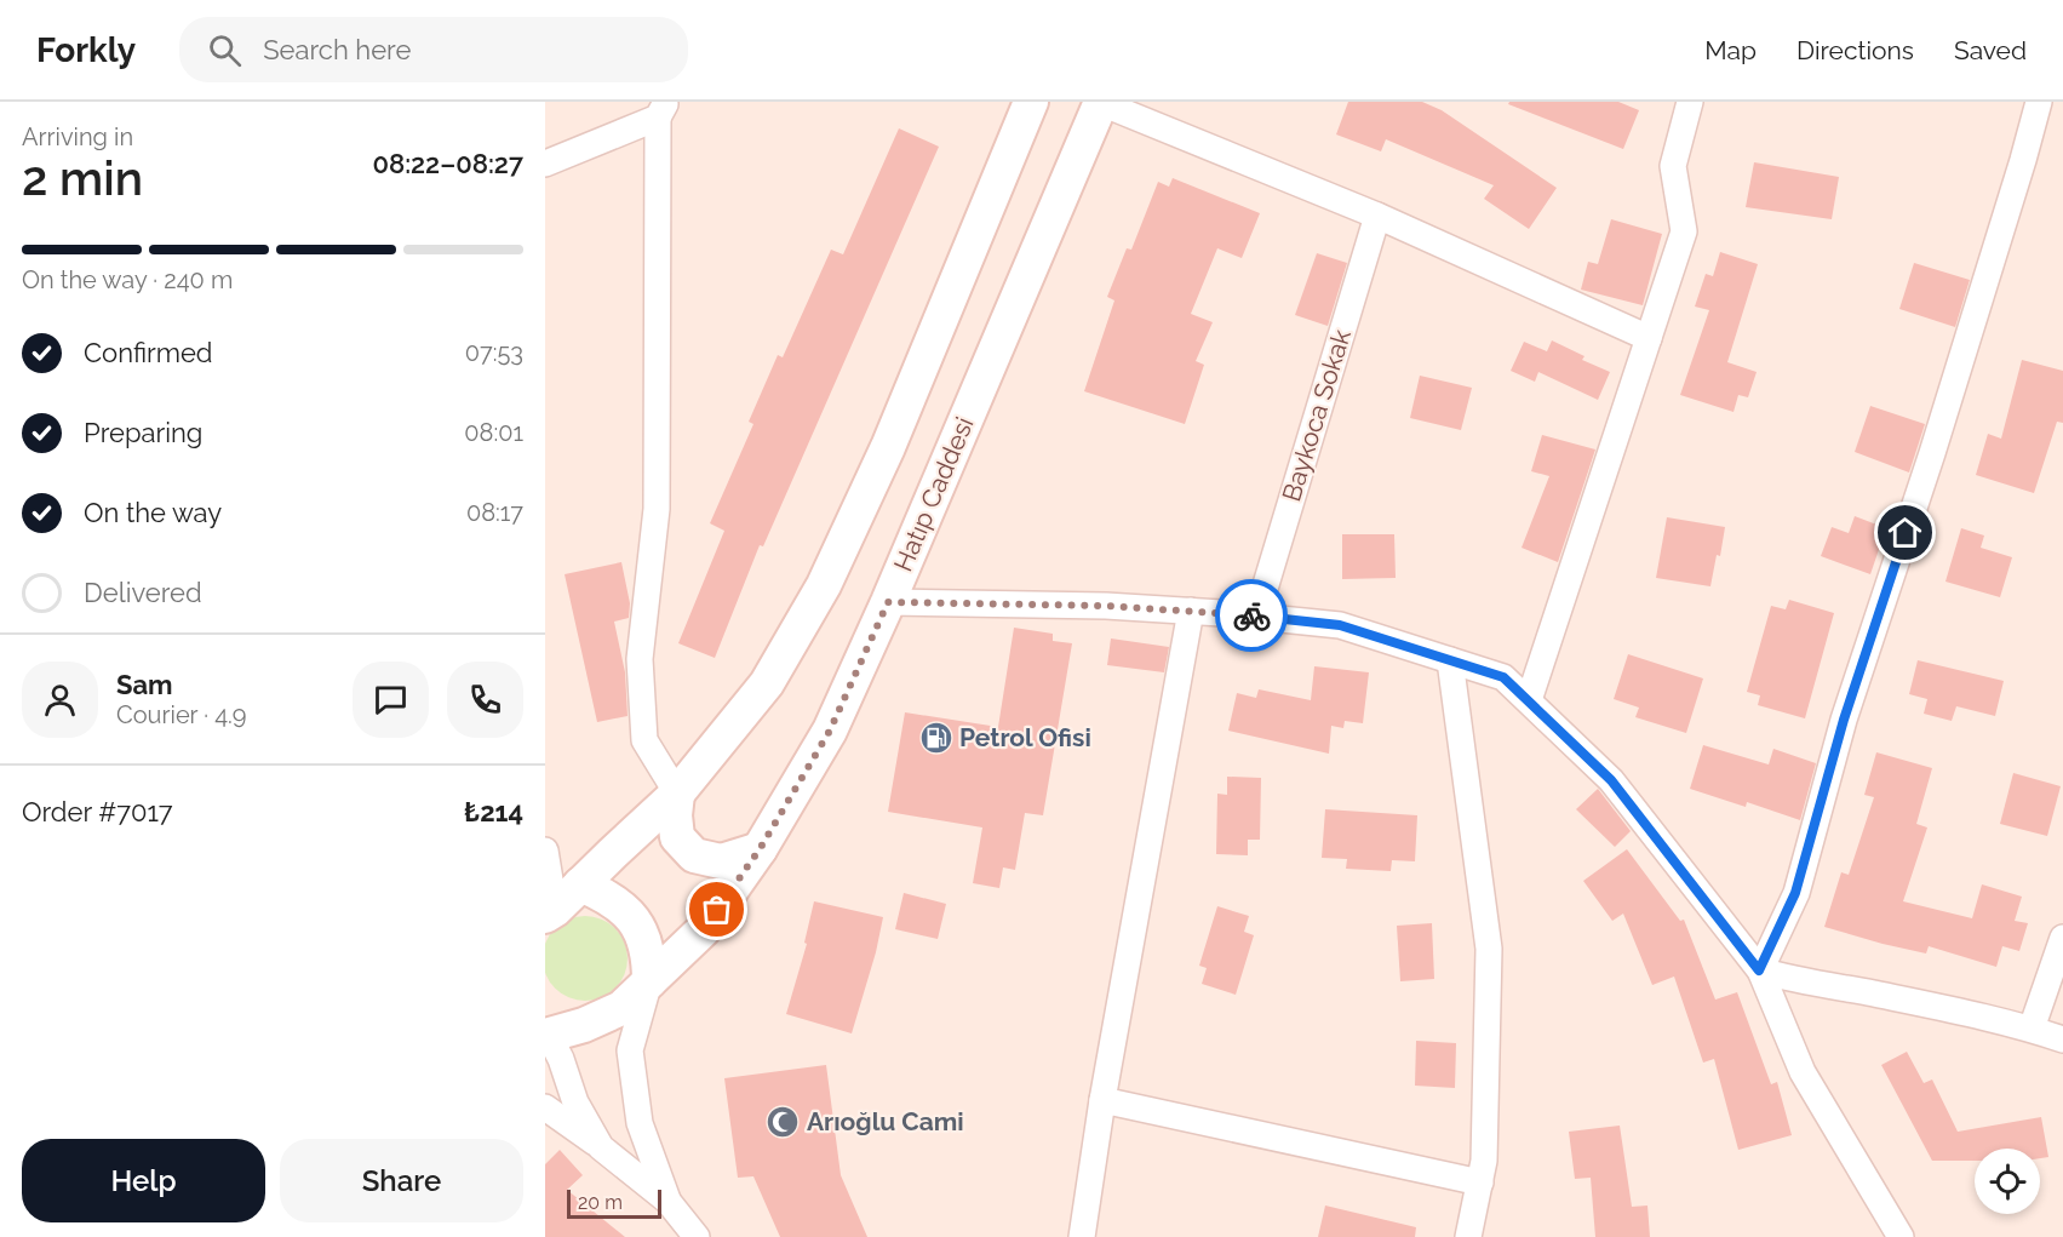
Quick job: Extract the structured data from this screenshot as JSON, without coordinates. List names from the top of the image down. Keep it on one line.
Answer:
{"streets":{"main road":["Hatıp Caddesi"],"street":["Baykoca Sokak"]},"places":{"fuel station":["Petrol Ofisi"],"mosque":["Arıoğlu Cami"]},"scale_bar":"20 m","page":{"header":"Forkly","search":"Search here","nav":["Map","Directions","Saved"],"heading":["2 min","Arriving in","08:22–08:27"],"panel":["Sam","Courier · 4.9","Order #7017","₺214"],"bar":"On the way · 240 m","list":[["Confirmed","07:53"],["Preparing","08:01"],["On the way","08:17"],"Delivered"],"buttons":["Help","Share"],"scale":"20 m"}}
